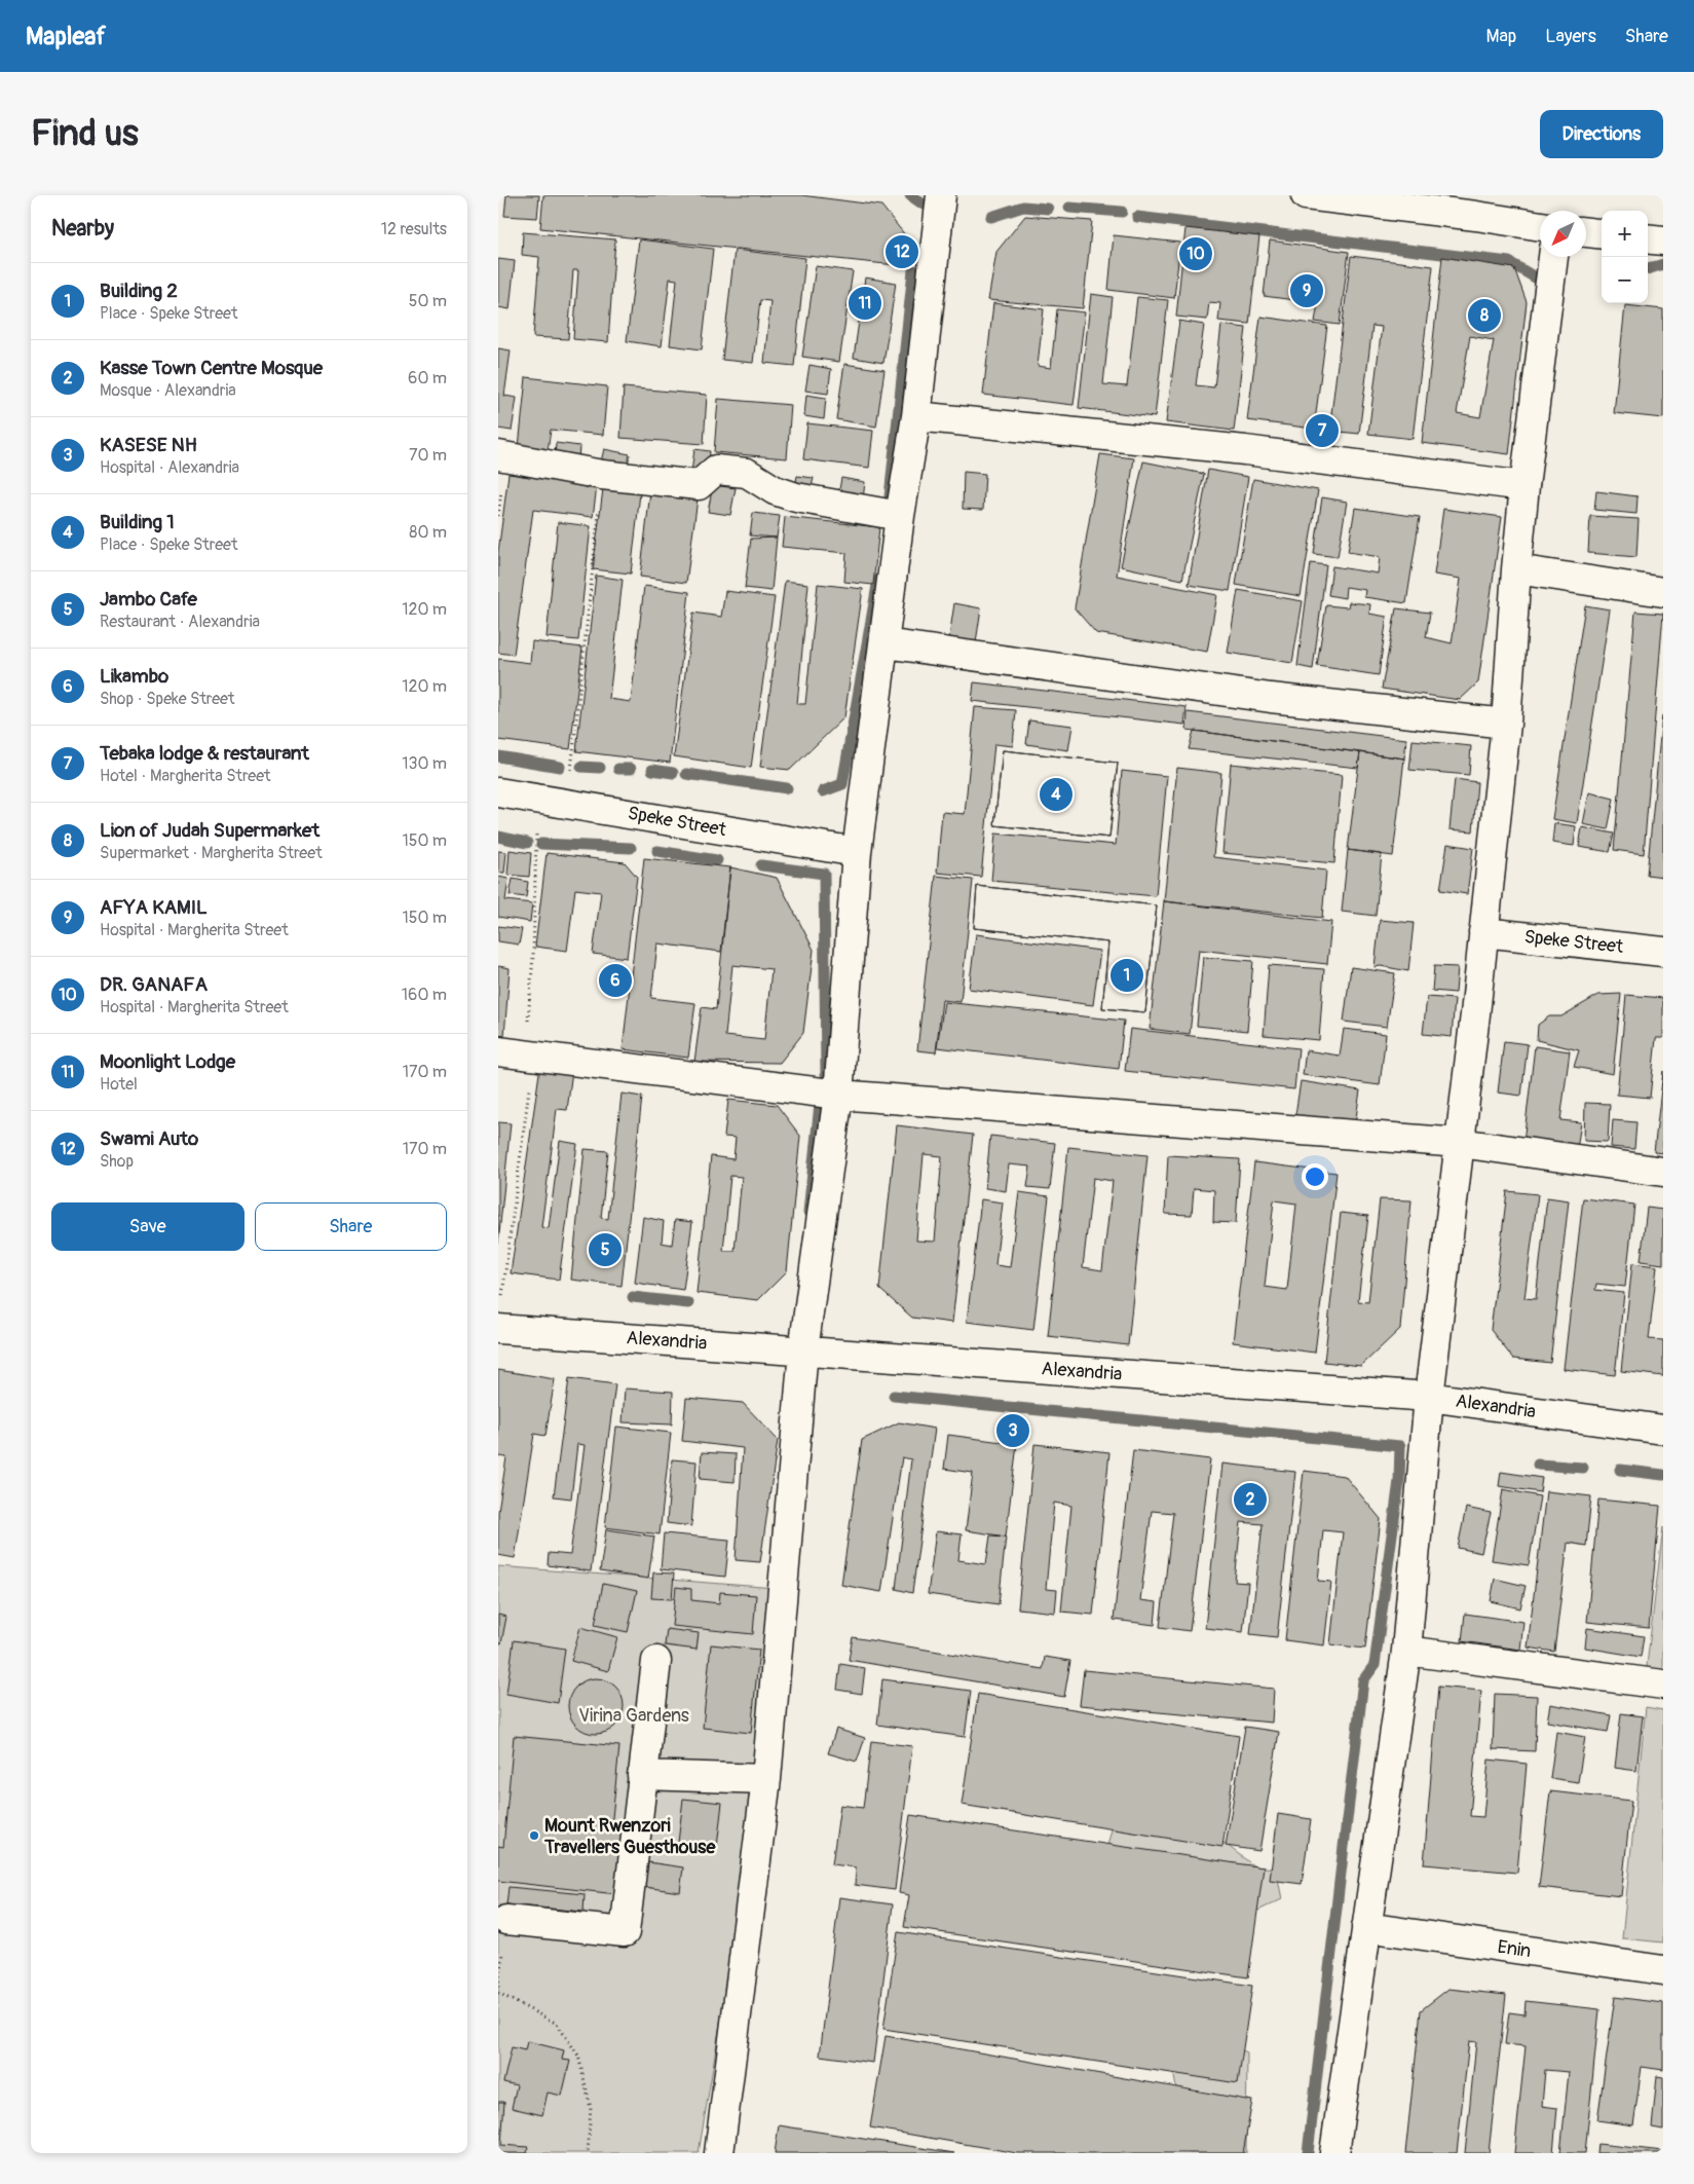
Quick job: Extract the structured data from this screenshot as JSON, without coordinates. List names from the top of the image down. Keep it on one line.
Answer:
{"streets":{"street":["Speke Street","Alexandria","Enin"]},"parks":["Virina Gardens"],"places":["Mount Rwenzori Travellers Guesthouse"],"north":"bottom left","page":{"header":"Mapleaf","nav":["Map","Layers","Share"],"buttons":["Directions",["Save","Share"]],"title":"Find us","heading":["Nearby","12 results"],"map_buttons":["+","−"],"pins":["12","10","9","11","8","7","4","1","6","5","3","2"],"list":[{"mark":"1","name":"Building 2","note":"Place · Speke Street","value":"50 m"},{"mark":"2","name":"Kasse Town Centre Mosque","note":"Mosque · Alexandria","value":"60 m"},{"mark":"3","name":"KASESE NH","note":"Hospital · Alexandria","value":"70 m"},{"mark":"4","name":"Building 1","note":"Place · Speke Street","value":"80 m"},{"mark":"5","name":"Jambo Cafe","note":"Restaurant · Alexandria","value":"120 m"},{"mark":"6","name":"Likambo","note":"Shop · Speke Street","value":"120 m"},{"mark":"7","name":"Tebaka lodge & restaurant","note":"Hotel · Margherita Street","value":"130 m"},{"mark":"8","name":"Lion of Judah Supermarket","note":"Supermarket · Margherita Street","value":"150 m"},{"mark":"9","name":"AFYA KAMIL","note":"Hospital · Margherita Street","value":"150 m"},{"mark":"10","name":"DR. GANAFA","note":"Hospital · Margherita Street","value":"160 m"},{"mark":"11","name":"Moonlight Lodge","note":"Hotel","value":"170 m"},{"mark":"12","name":"Swami Auto","note":"Shop","value":"170 m"}]}}
